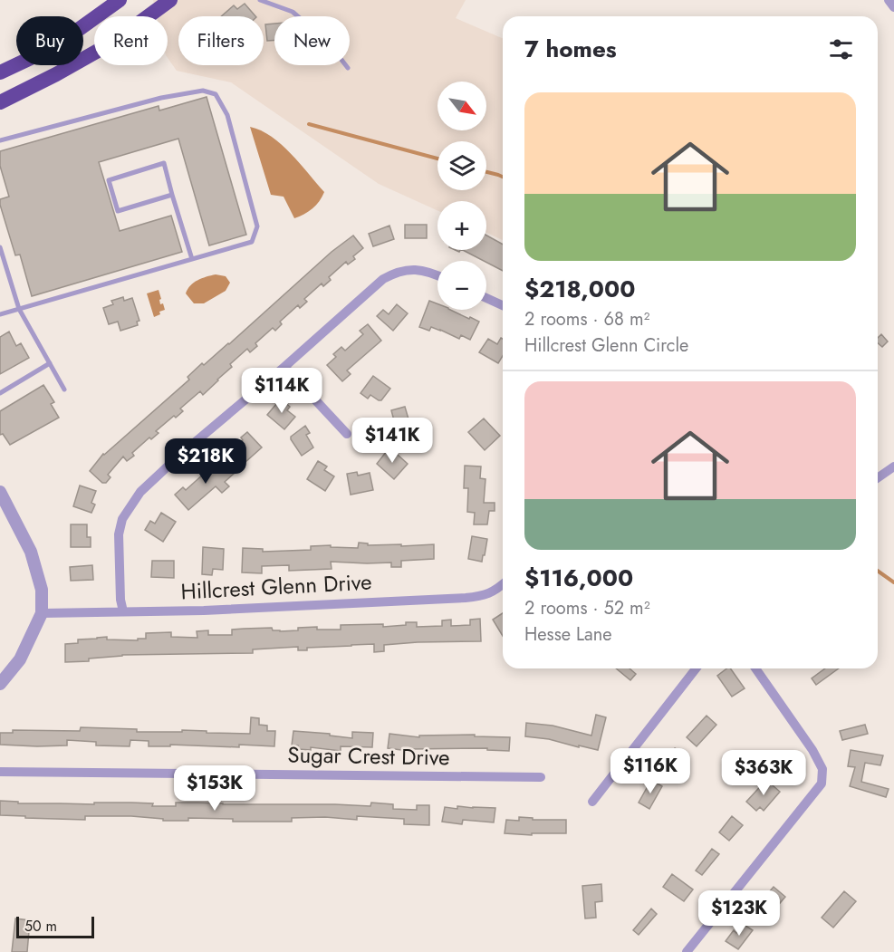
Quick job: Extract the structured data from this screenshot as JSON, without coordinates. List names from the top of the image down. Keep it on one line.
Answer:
{"streets":{"street":["Hillcrest Glenn Drive","Sugar Crest Drive"]},"scale_bar":"50 m","north":"bottom right","page":{"chip":["Buy","Rent","Filters","New"],"heading":"7 homes","map_buttons":["+","−"],"list":[{"name":"$218,000","note":"2 rooms · 68 m² · Hillcrest Glenn Circle"},{"name":"$116,000","note":"2 rooms · 52 m² · Hesse Lane"}],"price":["$114K","$141K","$218K","$116K","$363K","$153K","$123K"],"scale":"50 m"}}
